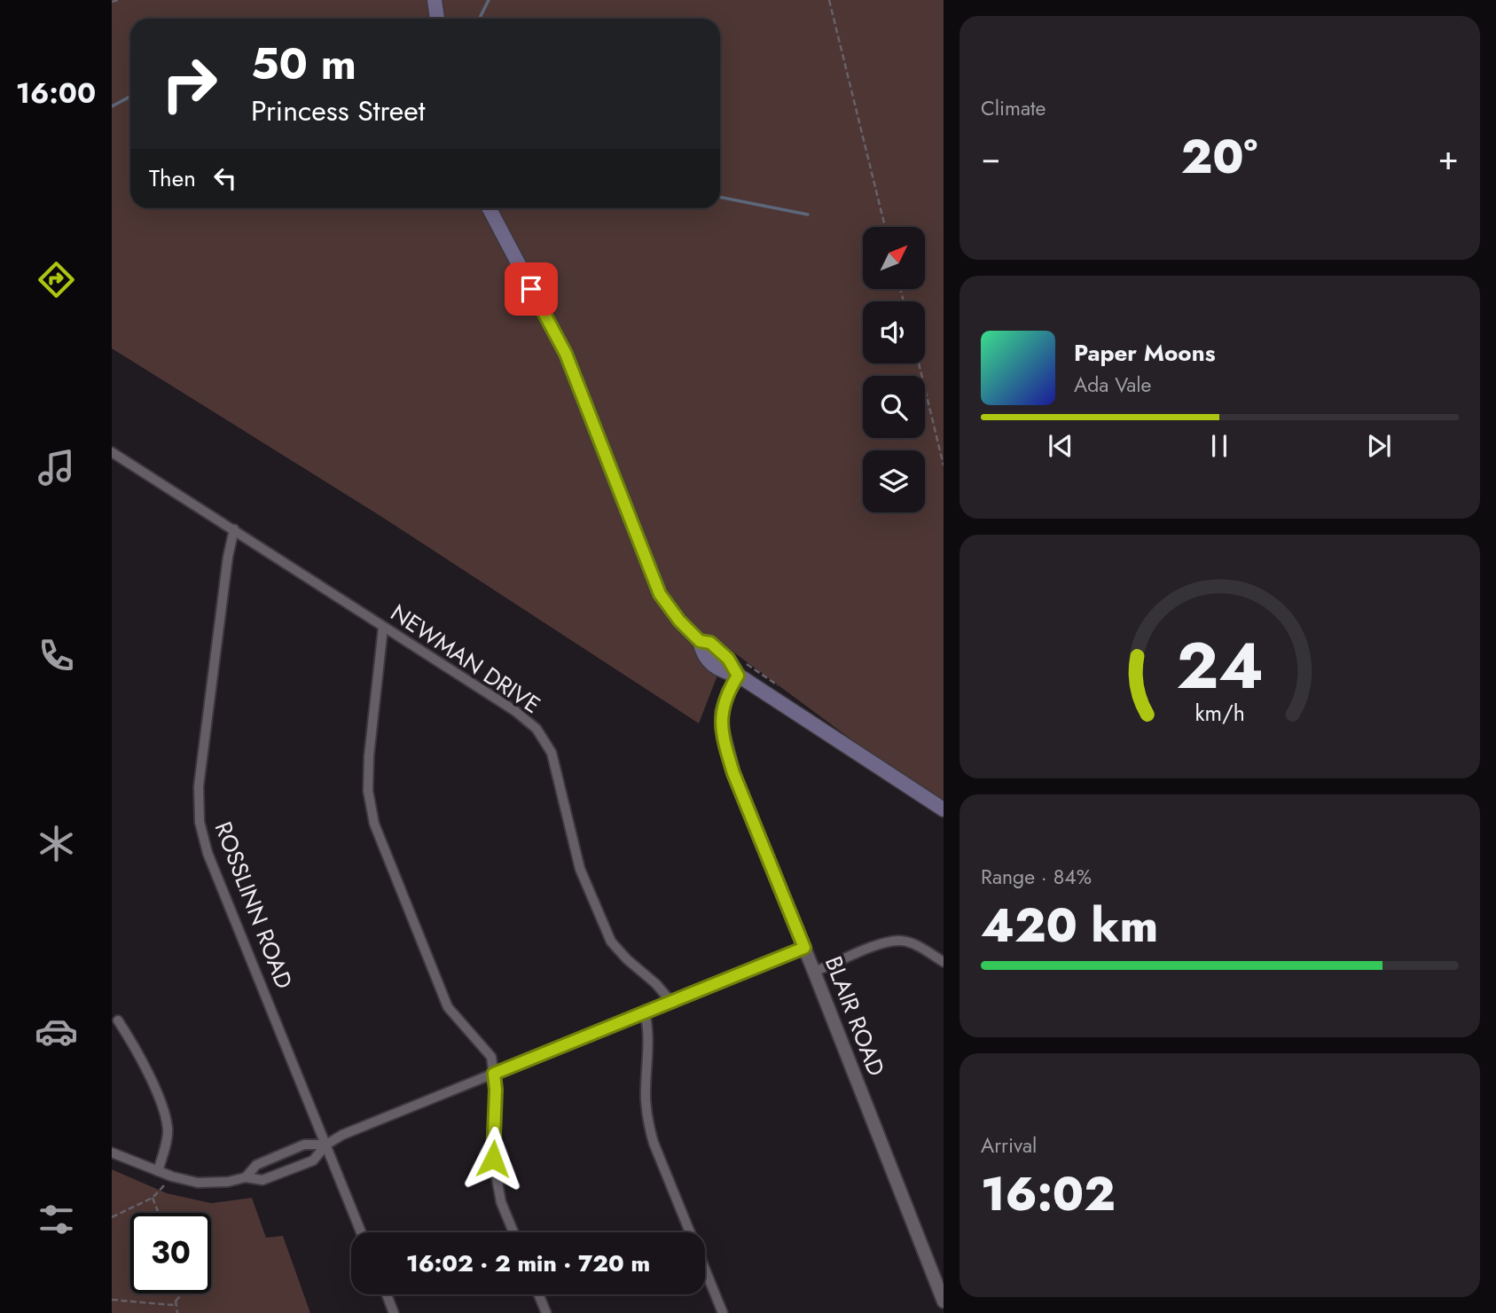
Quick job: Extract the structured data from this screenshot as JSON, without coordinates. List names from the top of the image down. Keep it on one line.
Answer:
{"streets":{"street":["NEWMAN DRIVE","ROSSLINN ROAD","BLAIR ROAD"]},"crossings":[["NEWMAN DRIVE","ROSSLINN ROAD"]],"north":"top right","page":{"tabs":"16:00","tile":["Climate",["Range · 84%","420 km"],["Arrival","16:02"]],"turn":["50 m","Princess Street"],"heat":["−","20°","+"],"then":"Then","song":["Paper Moons","Ada Vale"],"limit":"30","trip":"16:02 · 2 min · 720 m","gauge":["24","km/h"]}}
